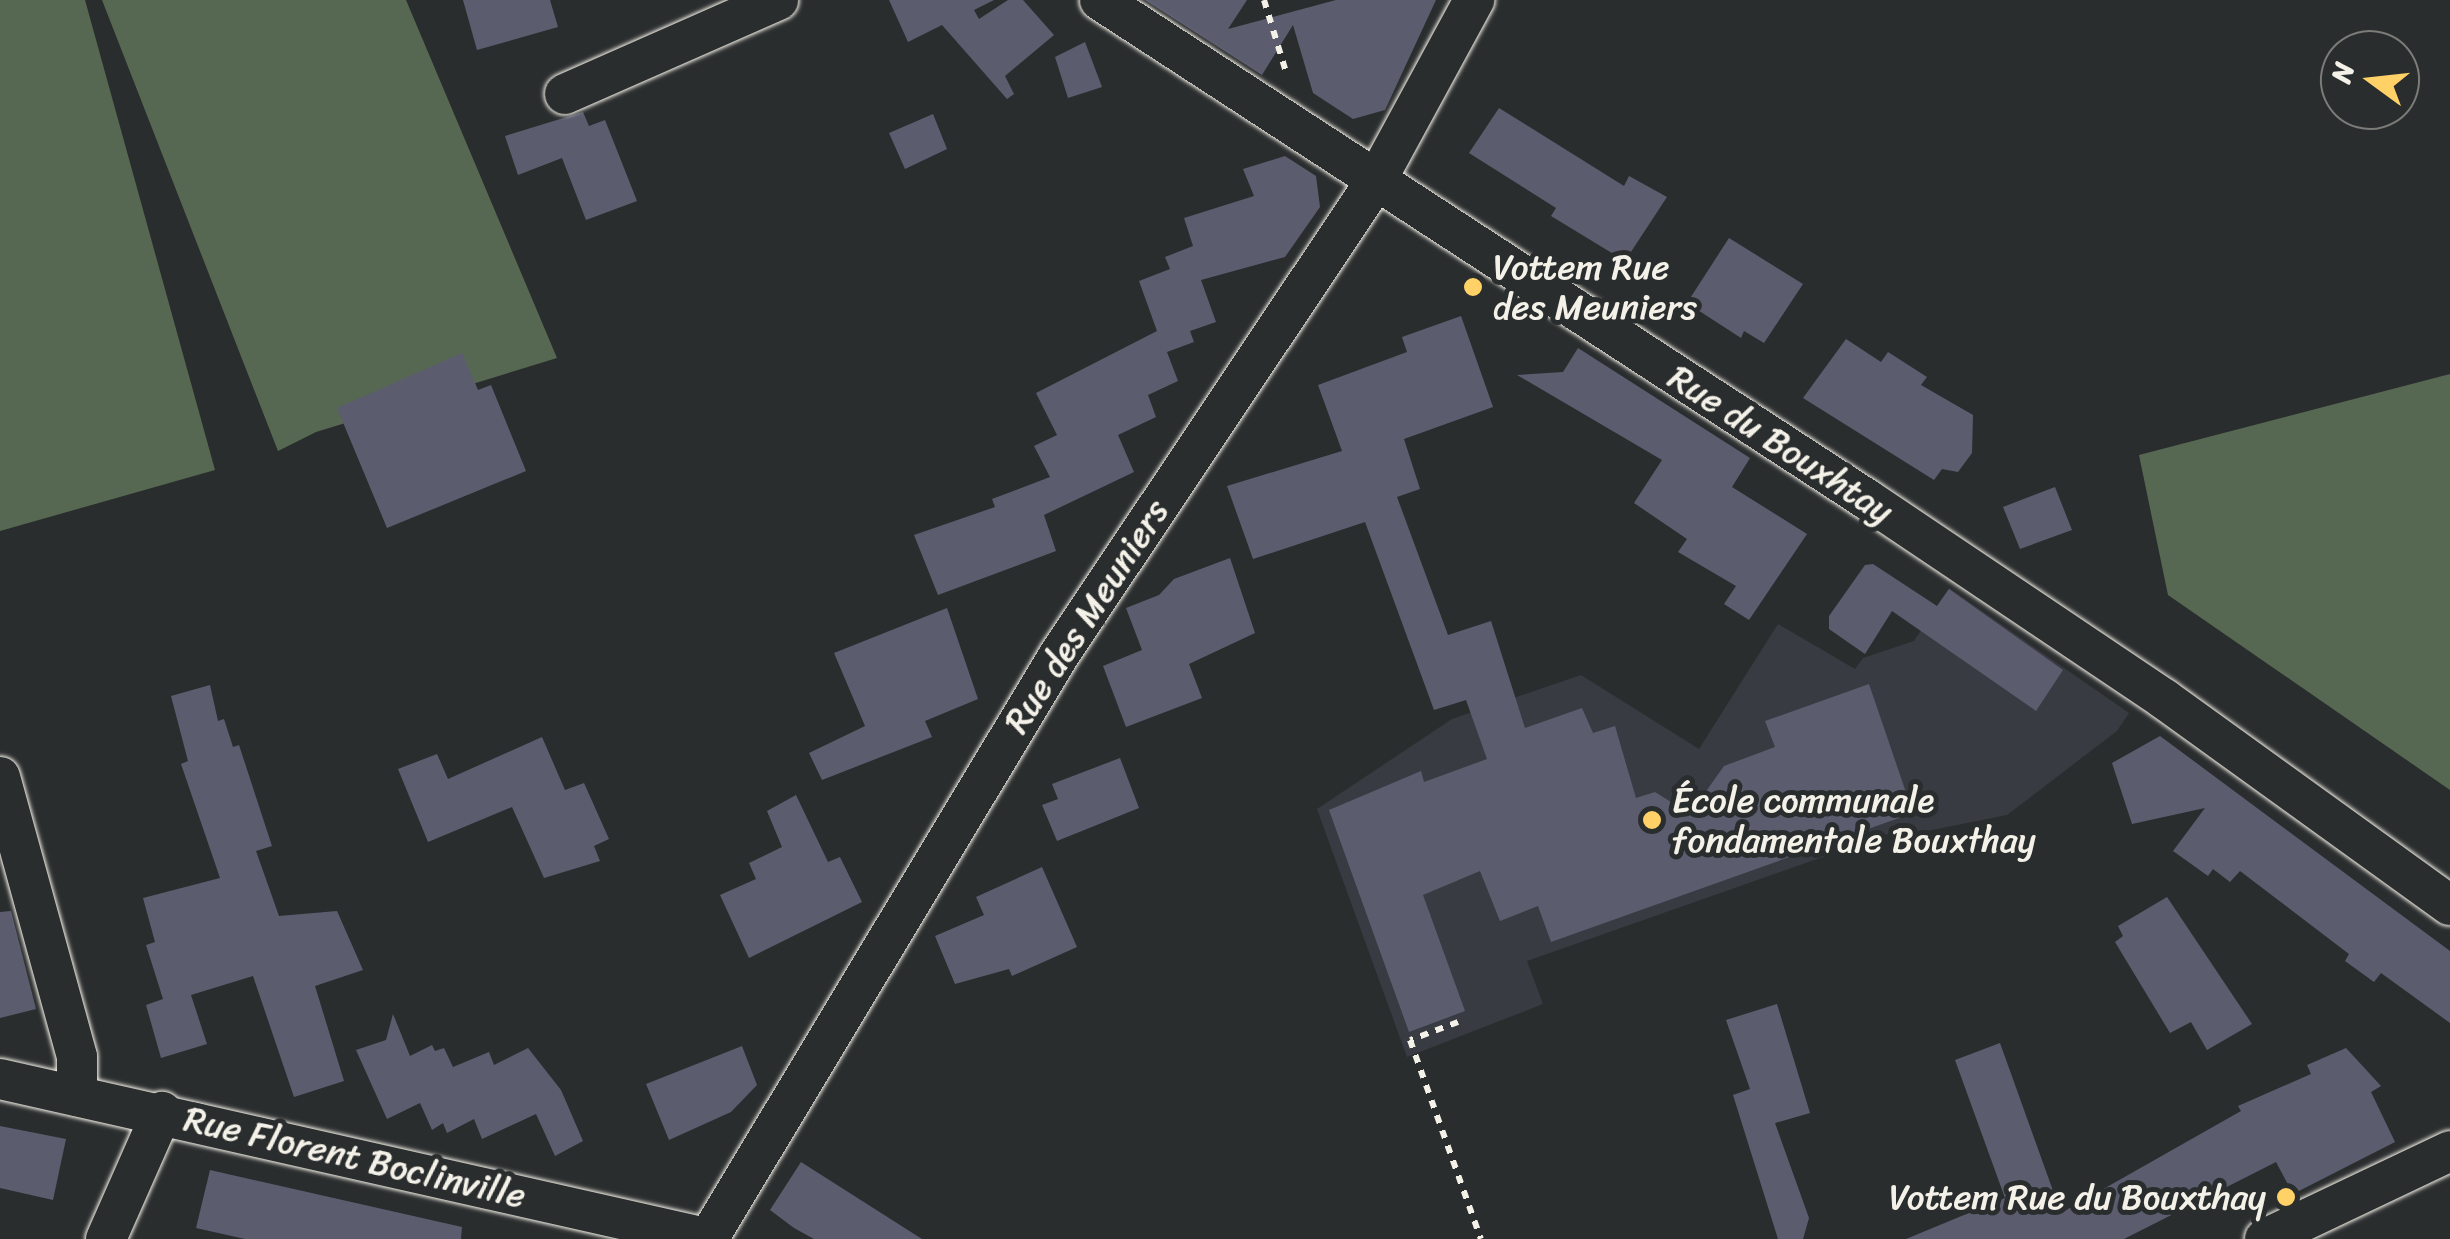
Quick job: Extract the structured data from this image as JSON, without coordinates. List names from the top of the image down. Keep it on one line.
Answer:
{"streets":{"street":["Rue du Bouxhtay","Rue des Meuniers","Rue Florent Boclinville"]},"crossings":[["Rue du Bouxhtay","Rue des Meuniers"],["Rue des Meuniers","Rue Florent Boclinville"]],"places":["Vottem Rue des Meuniers","École communale fondamentale Bouxthay","Vottem Rue du Bouxthay"],"north":"left"}
